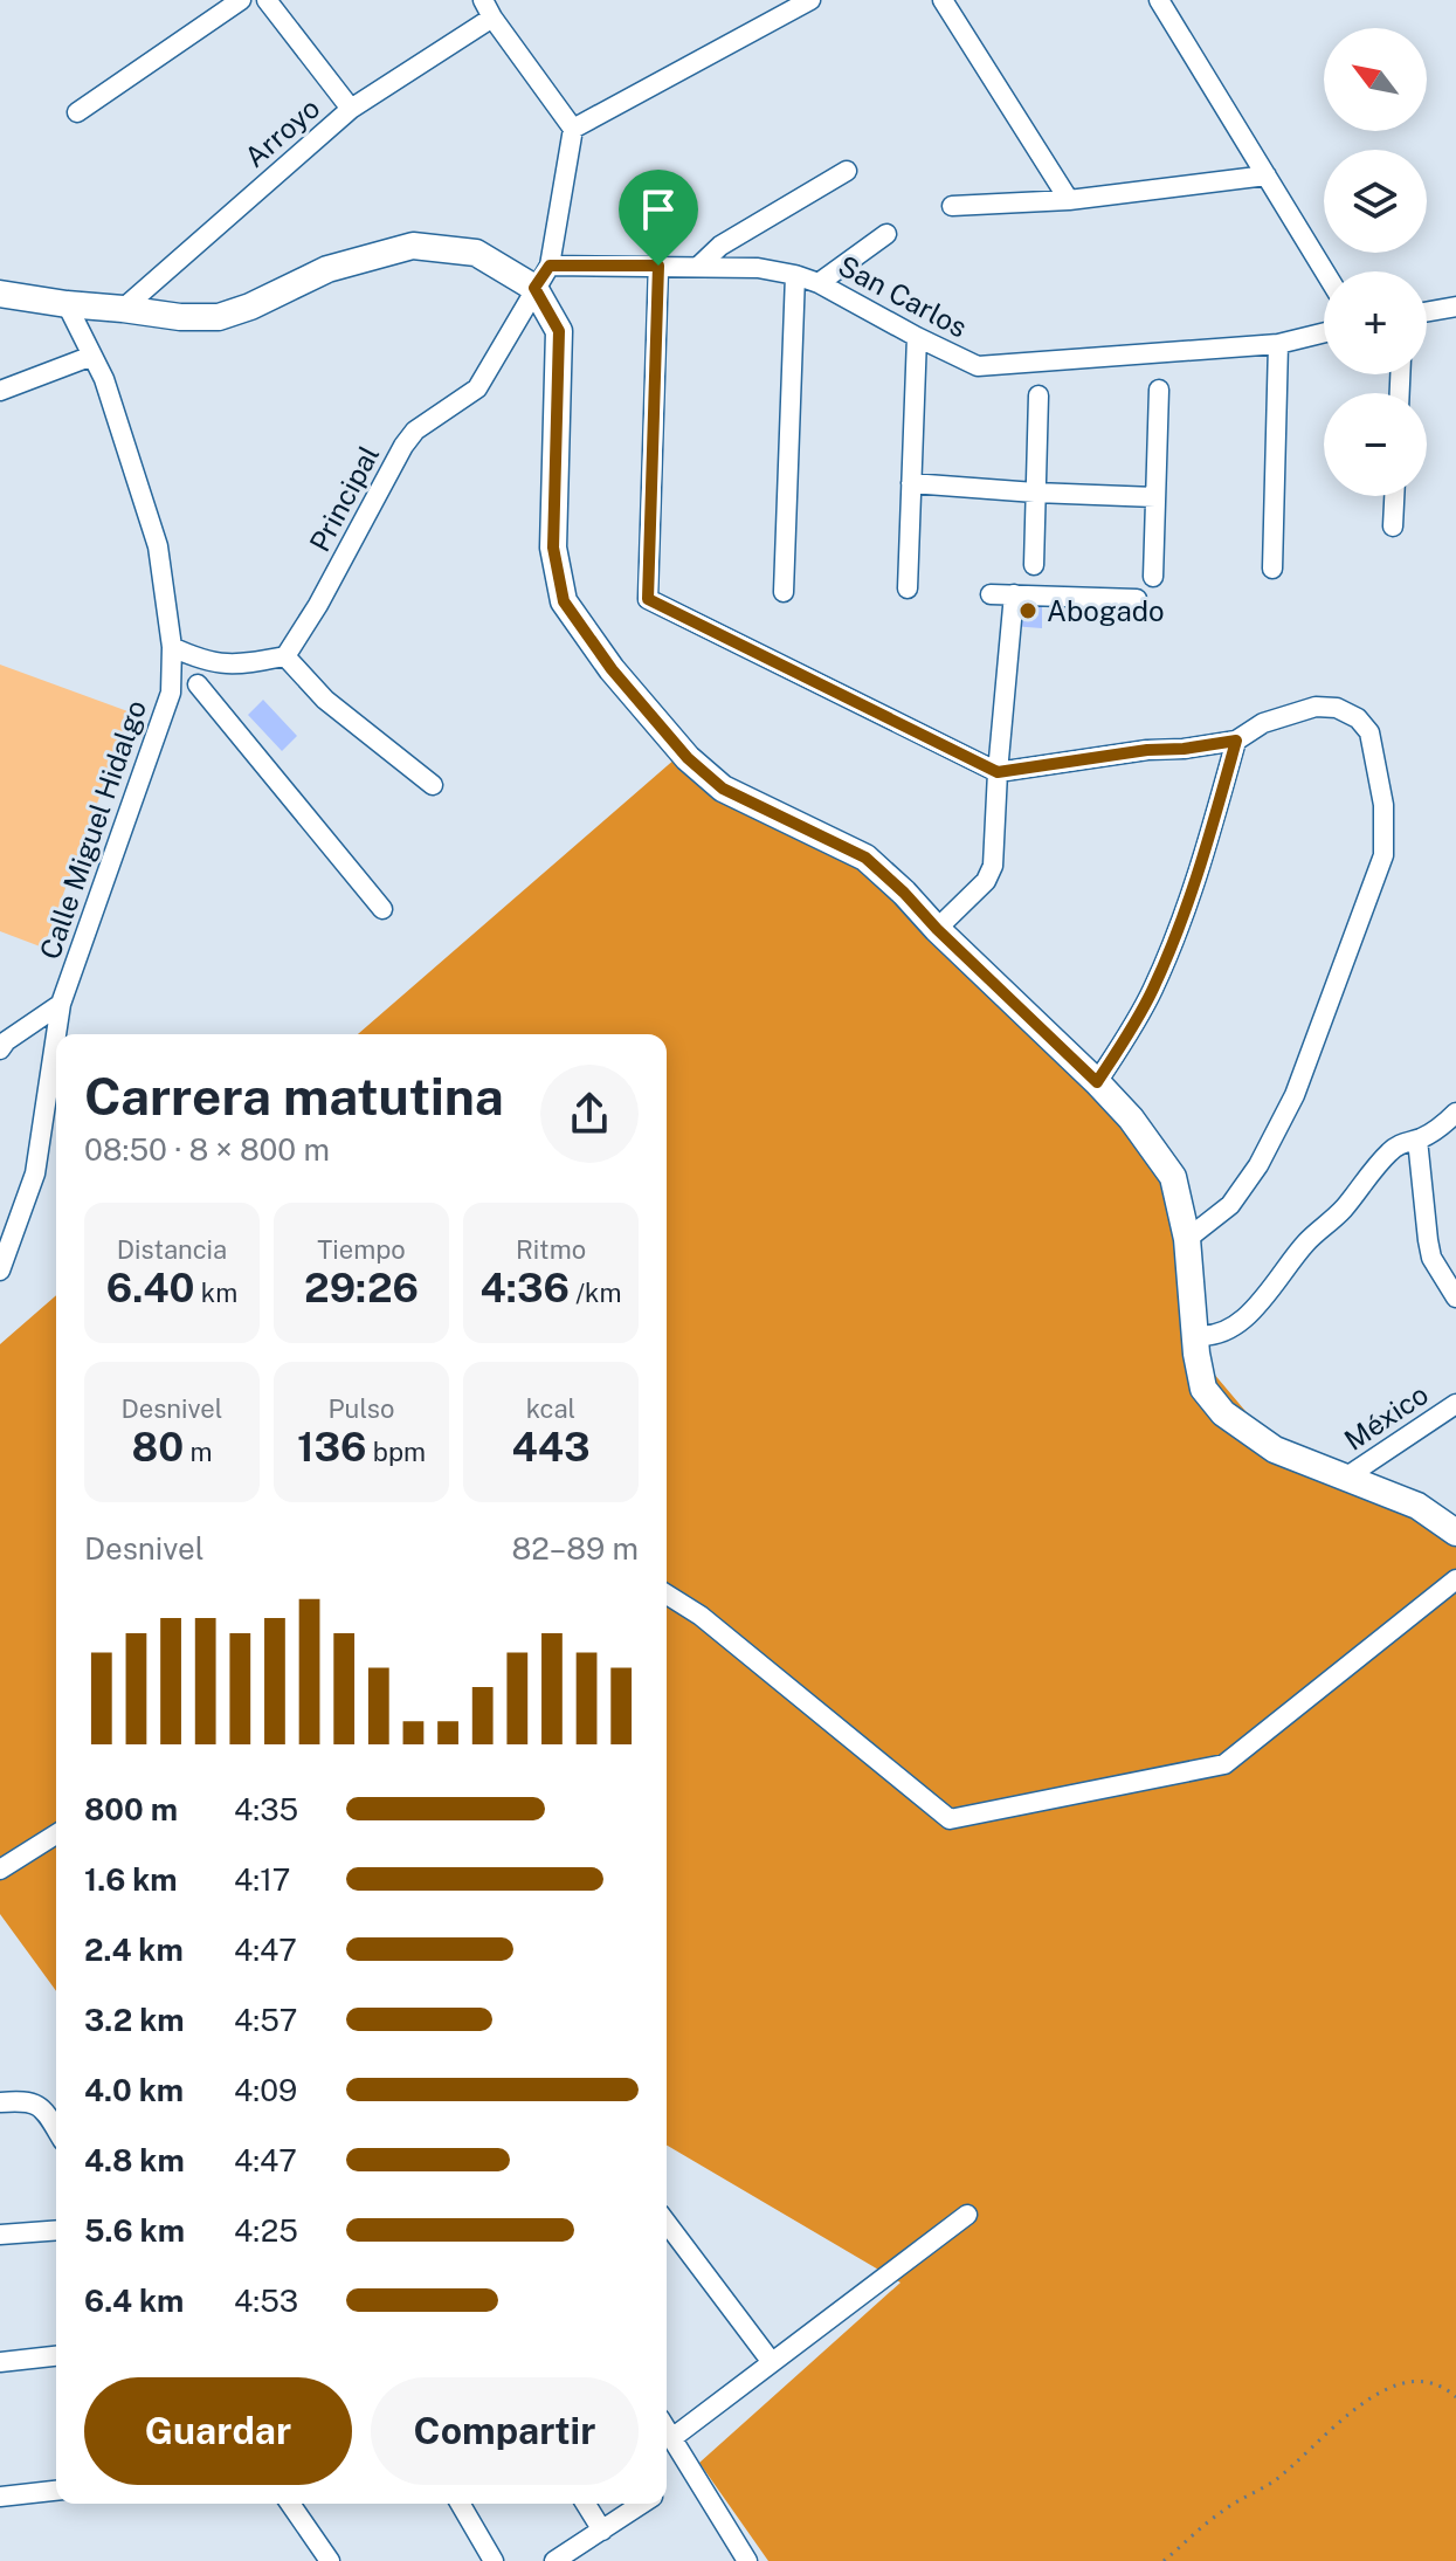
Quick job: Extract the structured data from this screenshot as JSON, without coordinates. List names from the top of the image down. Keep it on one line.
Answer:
{"streets":{"street":["Arroyo","San Carlos","Principal","Calle Miguel Hidalgo","México"]},"crossings":[["San Carlos","Principal"]],"places":["Abogado"],"north":"top left","page":{"map_buttons":["+","−"],"heading":["Carrera matutina","08:50 · 8 × 800 m"],"stats":[["Distancia","6.40 km"],["Tiempo","29:26"],["Ritmo","4:36 /km"],["Desnivel","80 m"],["Pulso","136 bpm"],["kcal","443"]],"chart":["Desnivel","82–89 m"],"list":[{"name":"800 m","note":"4:35"},{"name":"1.6 km","note":"4:17"},{"name":"2.4 km","note":"4:47"},{"name":"3.2 km","note":"4:57"},{"name":"4.0 km","note":"4:09"},{"name":"4.8 km","note":"4:47"},{"name":"5.6 km","note":"4:25"},{"name":"6.4 km","note":"4:53"}],"buttons":["Guardar","Compartir"]}}
